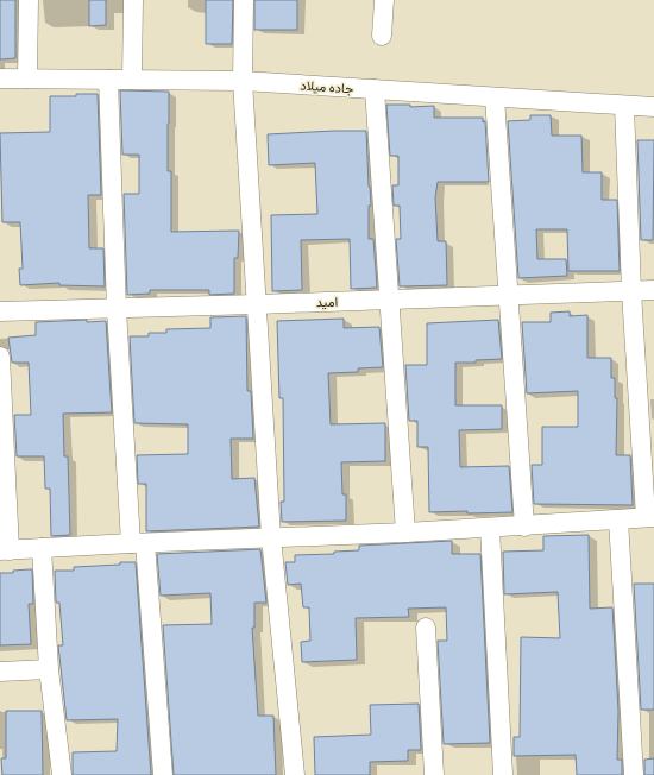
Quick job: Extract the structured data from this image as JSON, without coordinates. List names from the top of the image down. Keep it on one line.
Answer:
{"streets":{"street":["جاده میلاد","امید"]}}
